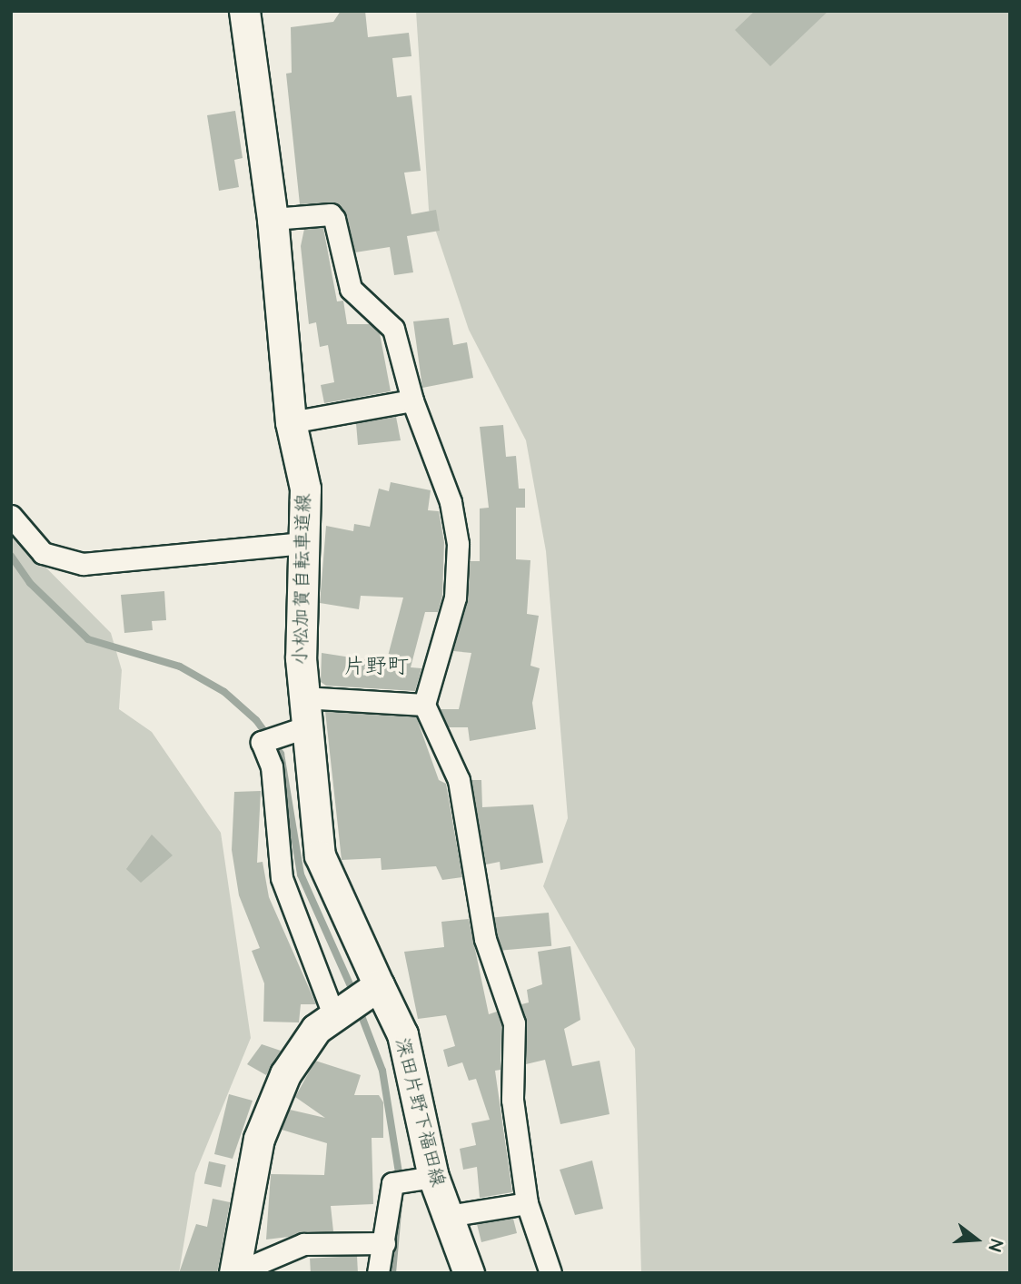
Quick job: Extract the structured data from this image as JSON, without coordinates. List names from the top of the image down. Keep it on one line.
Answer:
{"streets":{"main road":["小松加賀自転車道線","深田片野下福田線"]},"crossings":[["小松加賀自転車道線","深田片野下福田線"]],"districts":["片野町"],"north":"right"}
